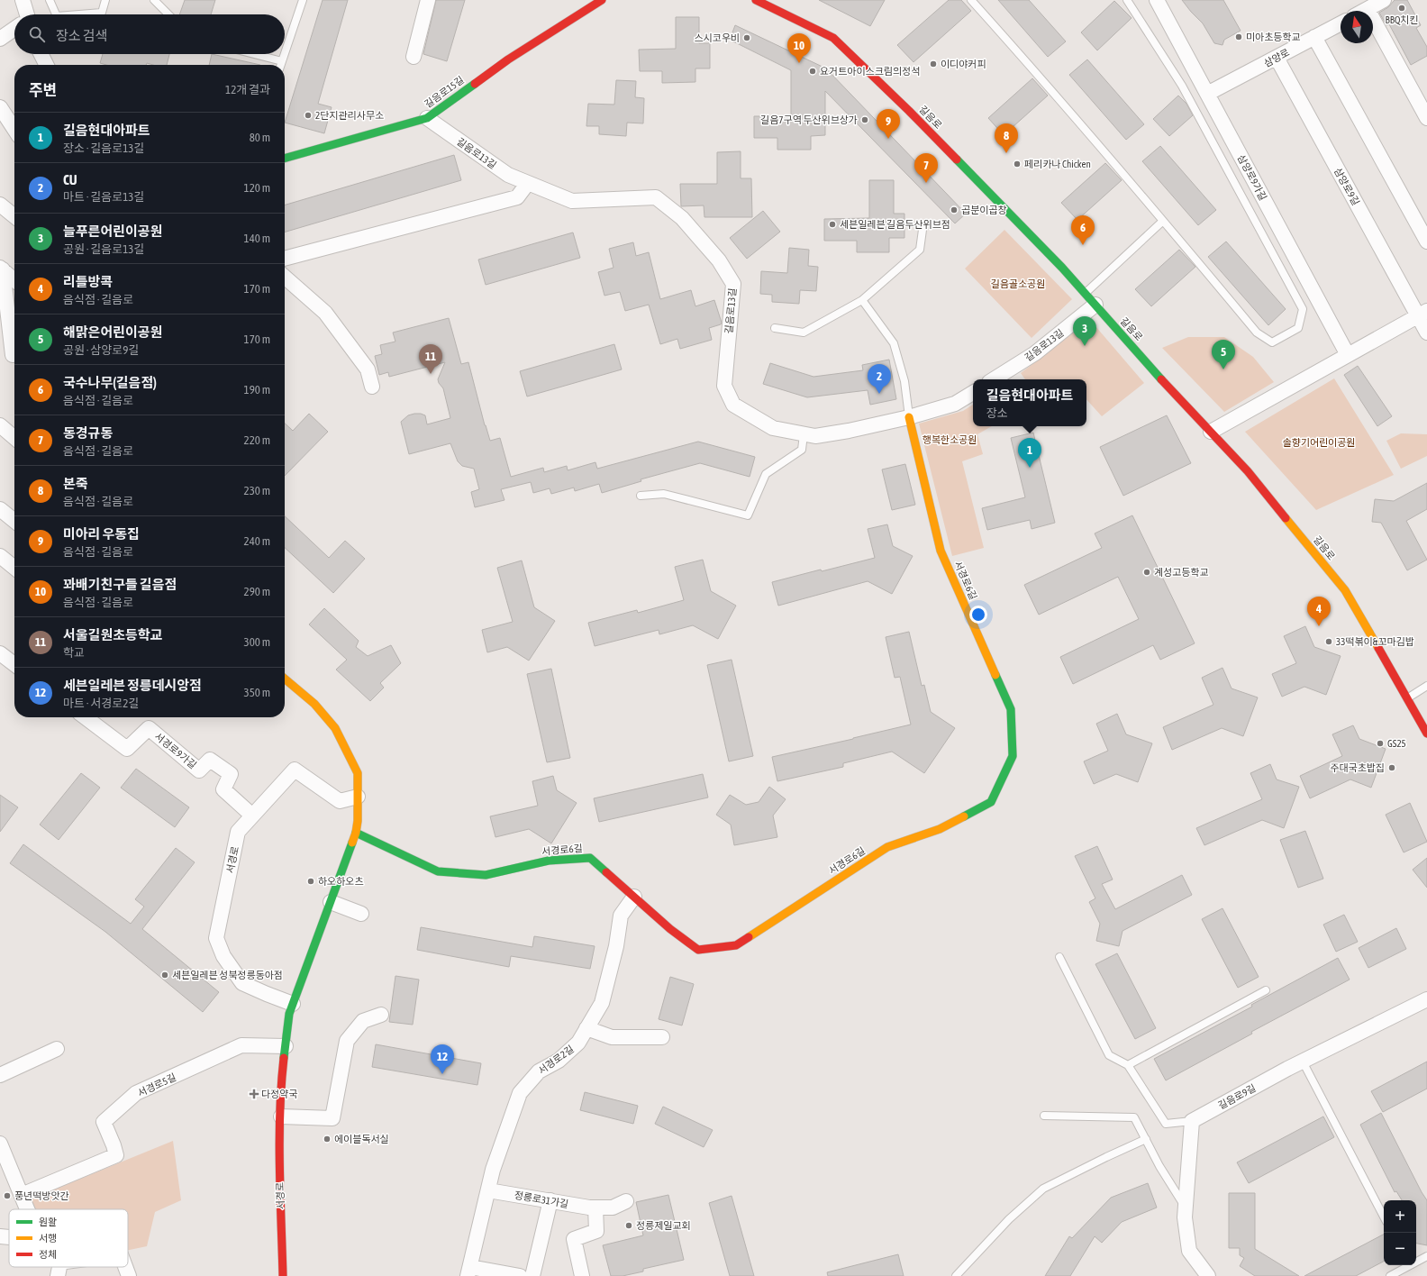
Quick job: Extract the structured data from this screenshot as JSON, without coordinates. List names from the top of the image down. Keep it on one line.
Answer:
{"streets":{"street":["삼양로","길음로15길","길음로","길음로13길","삼양로9가길","삼양로9길","서경로6길","서경로9가길","서경로","서경로2길","서경로5길","길음로9길","정릉로31가길"]},"crossings":[["삼양로","삼양로9가길"],["삼양로","삼양로9길"],["길음로15길","길음로13길"],["길음로","길음로13길"],["길음로13길","서경로6길"],["서경로6길","서경로"],["서경로6길","서경로2길"],["서경로9가길","서경로"],["서경로","서경로5길"],["서경로2길","정릉로31가길"]],"parks":["길음골소공원","행복한소공원","솔향기어린이공원"],"places":{"other":["BBQ치킨","미아초등학교","스시코우비","이디야커피","요거트아이스크림의정석","2단지관리사무소","길음7구역 두산위브상가","페리카나 Chicken","곱분이곱창","세븐일레븐 길음두산위브점","계성고등학교","33떡볶이&꼬마김밥","GS25","주대국초밥집","하오하오츠","세븐일레븐 성북정릉동아점","에이블독서실","풍년떡방앗간","정릉제일교회"],"health":["다정약국"]},"legend":["원활","서행","정체"],"north":"top","page":{"search":"장소 검색","pins":["10","9","8","7","6","3","5","11","2","1","4","12"],"heading":["주변","12개 결과"],"list":[{"mark":"1","name":"길음현대아파트","note":"장소 · 길음로13길","value":"80 m"},{"mark":"2","name":"CU","note":"마트 · 길음로13길","value":"120 m"},{"mark":"3","name":"늘푸른어린이공원","note":"공원 · 길음로13길","value":"140 m"},{"mark":"4","name":"리틀방콕","note":"음식점 · 길음로","value":"170 m"},{"mark":"5","name":"해맑은어린이공원","note":"공원 · 삼양로9길","value":"170 m"},{"mark":"6","name":"국수나무(길음점)","note":"음식점 · 길음로","value":"190 m"},{"mark":"7","name":"동경규동","note":"음식점 · 길음로","value":"220 m"},{"mark":"8","name":"본죽","note":"음식점 · 길음로","value":"230 m"},{"mark":"9","name":"미아리 우동집","note":"음식점 · 길음로","value":"240 m"},{"mark":"10","name":"꽈배기친구들 길음점","note":"음식점 · 길음로","value":"290 m"},{"mark":"11","name":"서울길원초등학교","note":"학교","value":"300 m"},{"mark":"12","name":"세븐일레븐 정릉데시앙점","note":"마트 · 서경로2길","value":"350 m"}],"popup":["길음현대아파트","장소"],"map_buttons":["+","−"]}}
